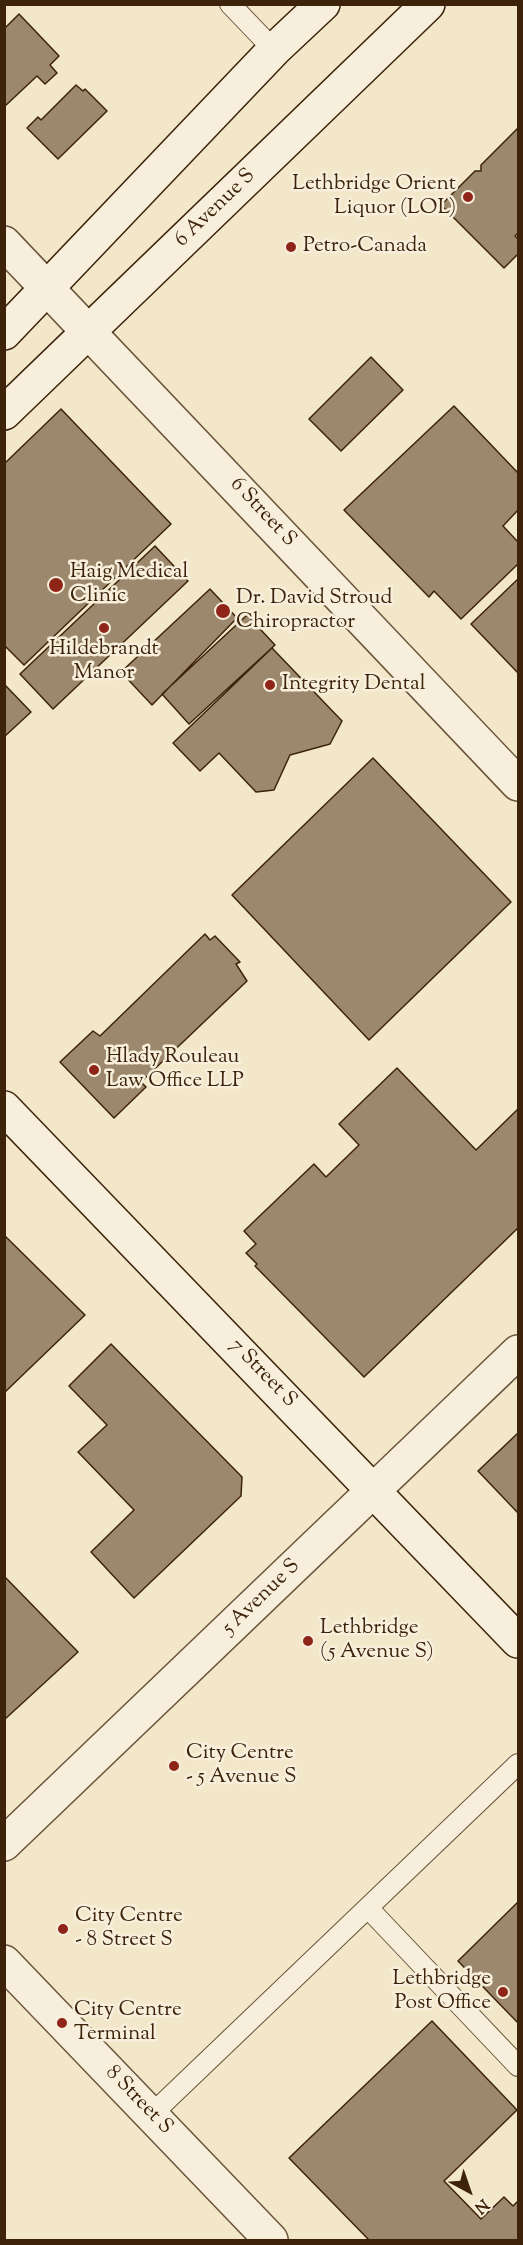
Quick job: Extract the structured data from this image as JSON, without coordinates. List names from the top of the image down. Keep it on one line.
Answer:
{"streets":{"street":["6 Avenue S","6 Street S","7 Street S","5 Avenue S","8 Street S"]},"crossings":[["6 Avenue S","6 Street S"],["7 Street S","5 Avenue S"]],"places":["Lethbridge Orient Liquor (LOL)","Petro-Canada","Haig Medical Clinic","Dr. David Stroud Chiropractor","Hildebrandt Manor","Integrity Dental","Hlady Rouleau Law Office LLP","Lethbridge (5 Avenue S)","City Centre - 5 Avenue S","City Centre - 8 Street S","Lethbridge Post Office","City Centre Terminal"],"north":"bottom right"}
